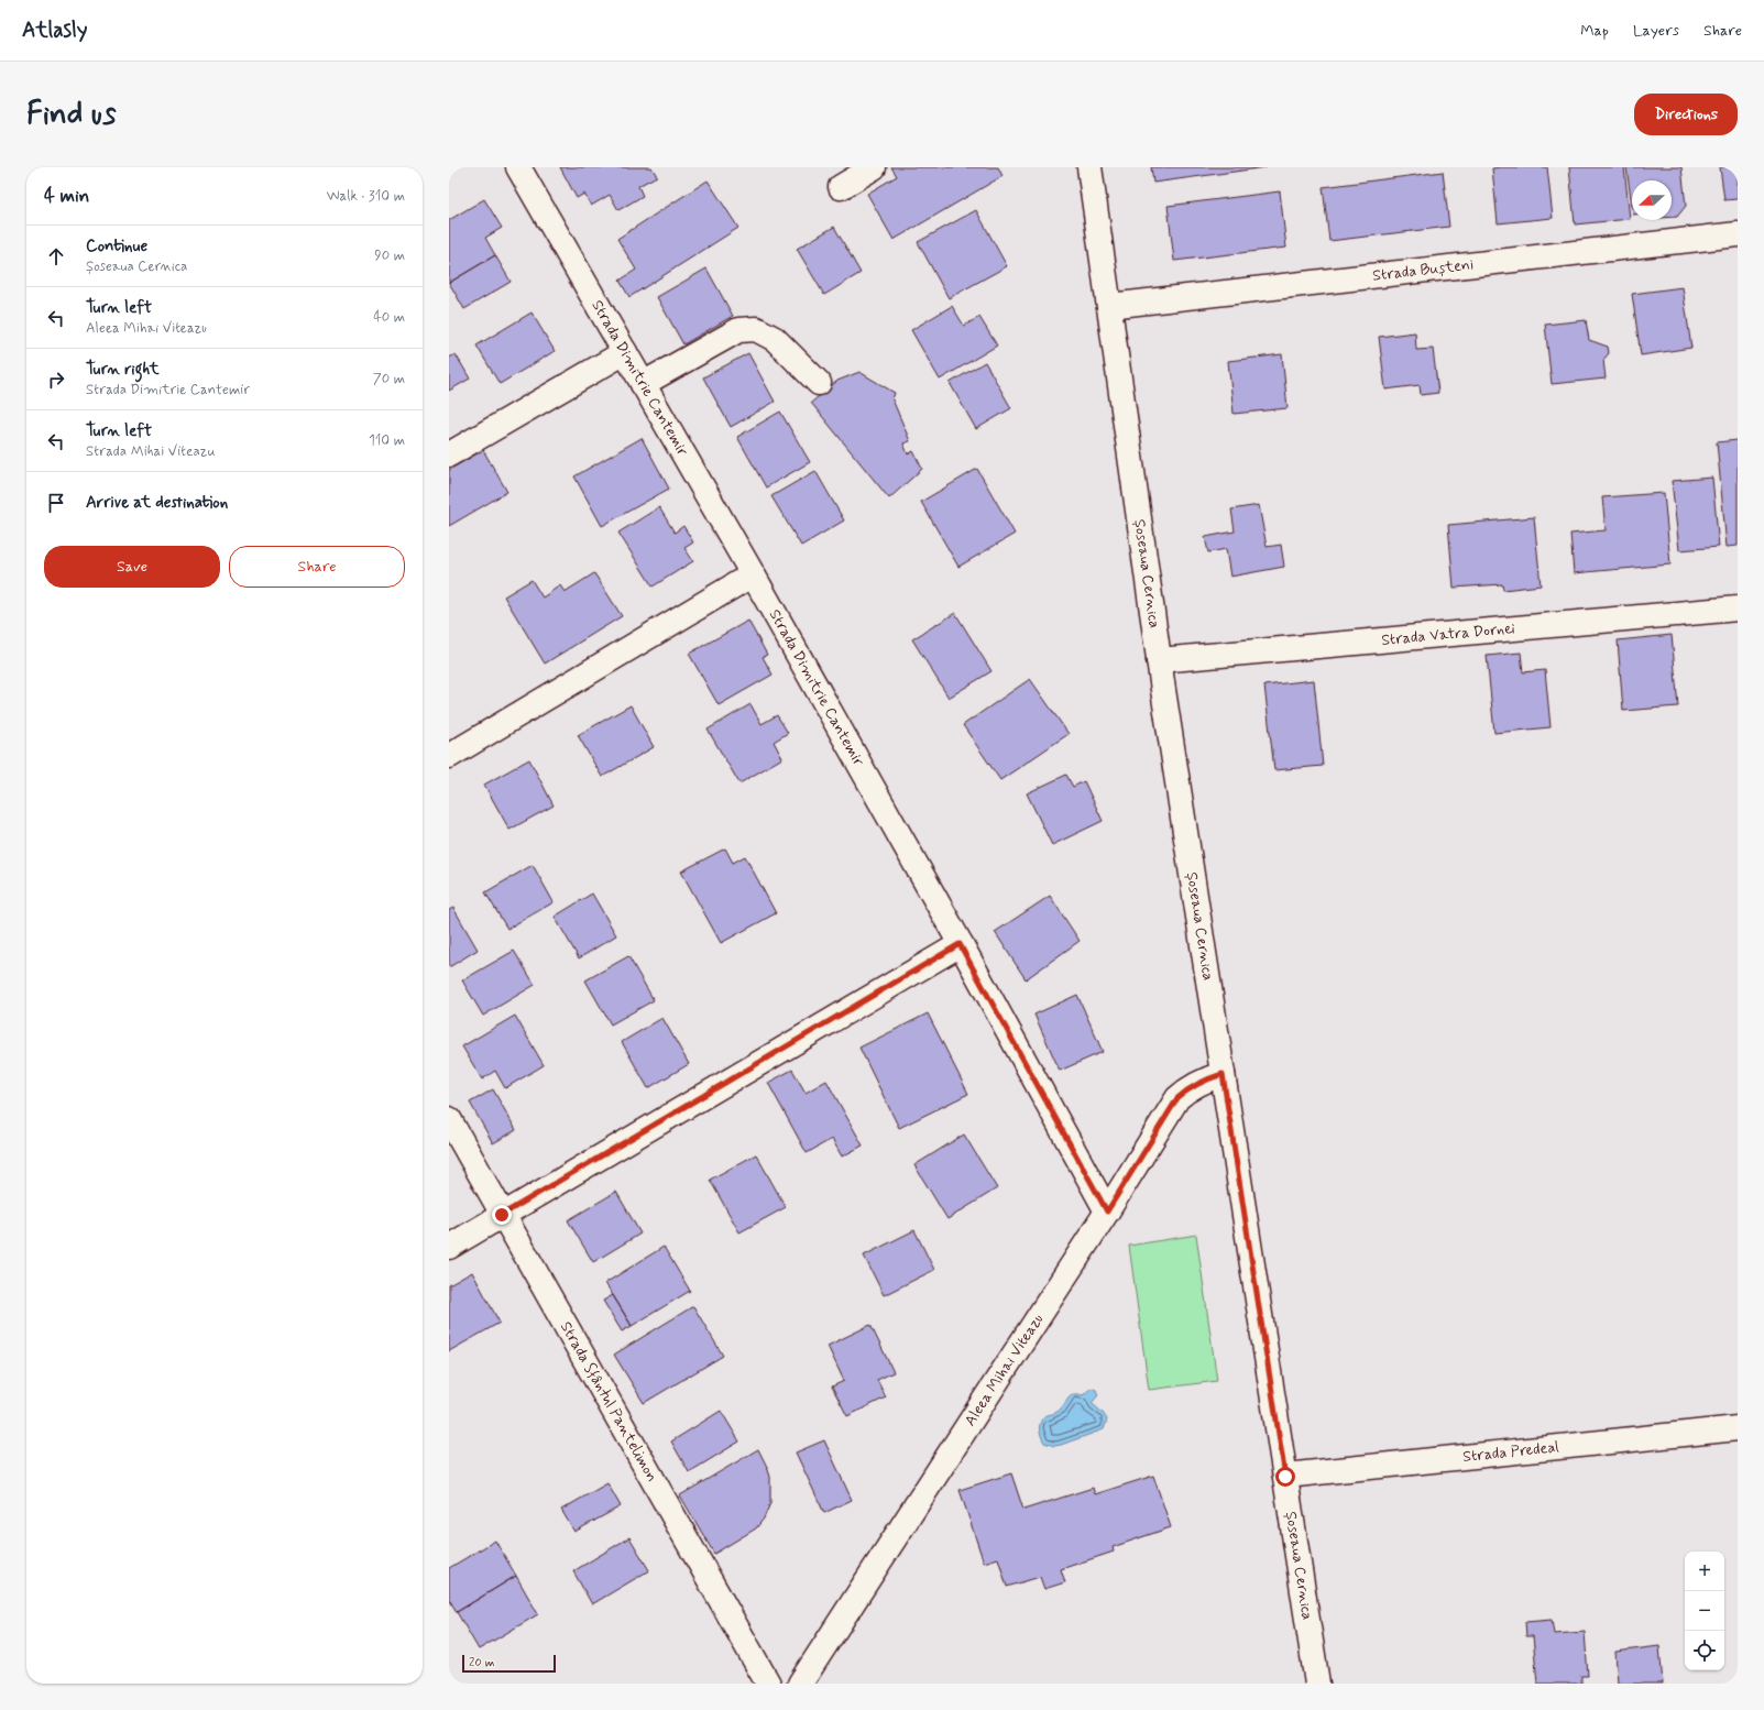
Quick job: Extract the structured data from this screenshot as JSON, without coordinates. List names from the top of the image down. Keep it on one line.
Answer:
{"streets":{"street":["Strada Bușteni","Strada Dimitrie Cantemir","Șoseaua Cernica","Strada Vatra Dornei","Aleea Mihai Viteazu","Strada Sfântul Pantelimon","Strada Predeal"]},"crossings":[["Strada Bușteni","Șoseaua Cernica"],["Strada Dimitrie Cantemir","Aleea Mihai Viteazu"],["Șoseaua Cernica","Strada Vatra Dornei"],["Șoseaua Cernica","Aleea Mihai Viteazu"],["Șoseaua Cernica","Strada Predeal"]],"scale_bar":"20 m","north":"left","page":{"header":"Atlasly","nav":["Map","Layers","Share"],"buttons":["Directions",["Save","Share"]],"title":"Find us","heading":["4 min","Walk · 310 m"],"list":[["Continue","Șoseaua Cernica","90 m"],["Turn left","Aleea Mihai Viteazu","40 m"],["Turn right","Strada Dimitrie Cantemir","70 m"],["Turn left","Strada Mihai Viteazu","110 m"],"Arrive at destination"],"map_buttons":["+","−"],"scale":"20 m"}}
